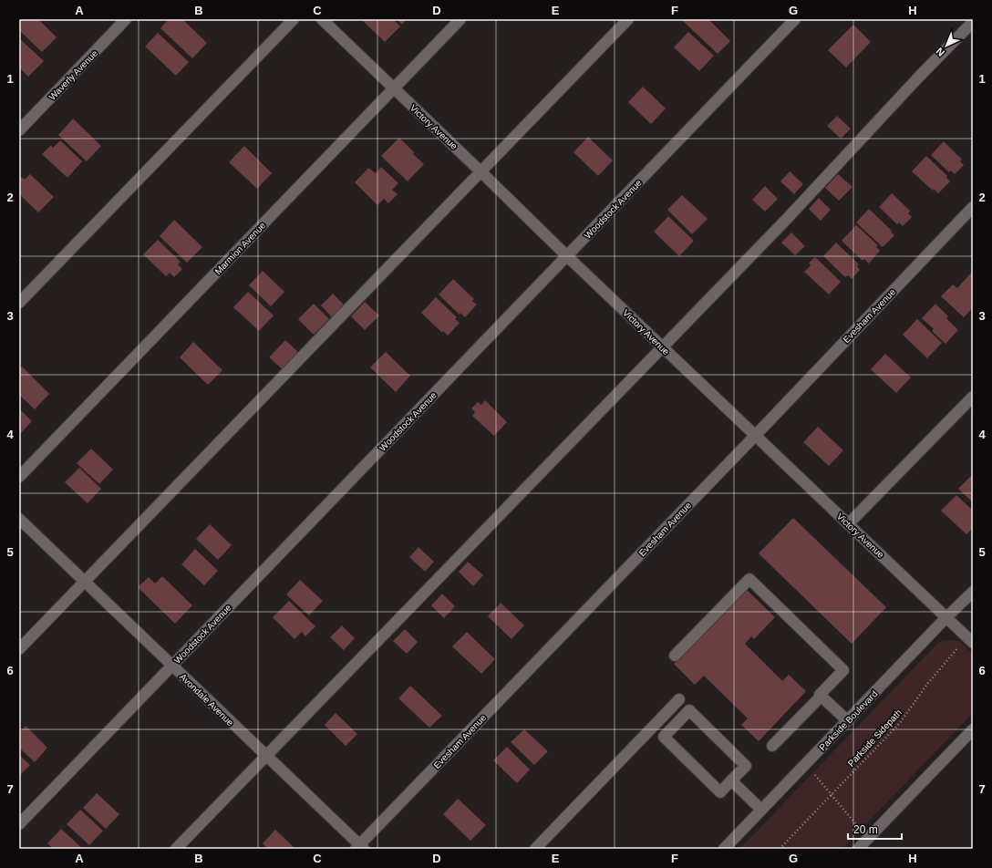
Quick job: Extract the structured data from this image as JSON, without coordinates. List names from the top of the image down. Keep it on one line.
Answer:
{"streets":{"street":["Waverly Avenue","Victory Avenue","Woodstock Avenue","Marmion Avenue","Evesham Avenue","Avondale Avenue","Parkside Boulevard"],"path":["Parkside Sidepath"]},"crossings":[["Victory Avenue","Woodstock Avenue"],["Victory Avenue","Marmion Avenue"],["Victory Avenue","Evesham Avenue"],["Victory Avenue","Parkside Boulevard"],["Victory Avenue","Parkside Sidepath"],["Woodstock Avenue","Avondale Avenue"],["Evesham Avenue","Avondale Avenue"]],"scale_bar":"20 m","north":"bottom left","grid":{"columns":["A","B","C","D","E","F","G","H"],"rows":["1","2","3","4","5","6","7"]}}
